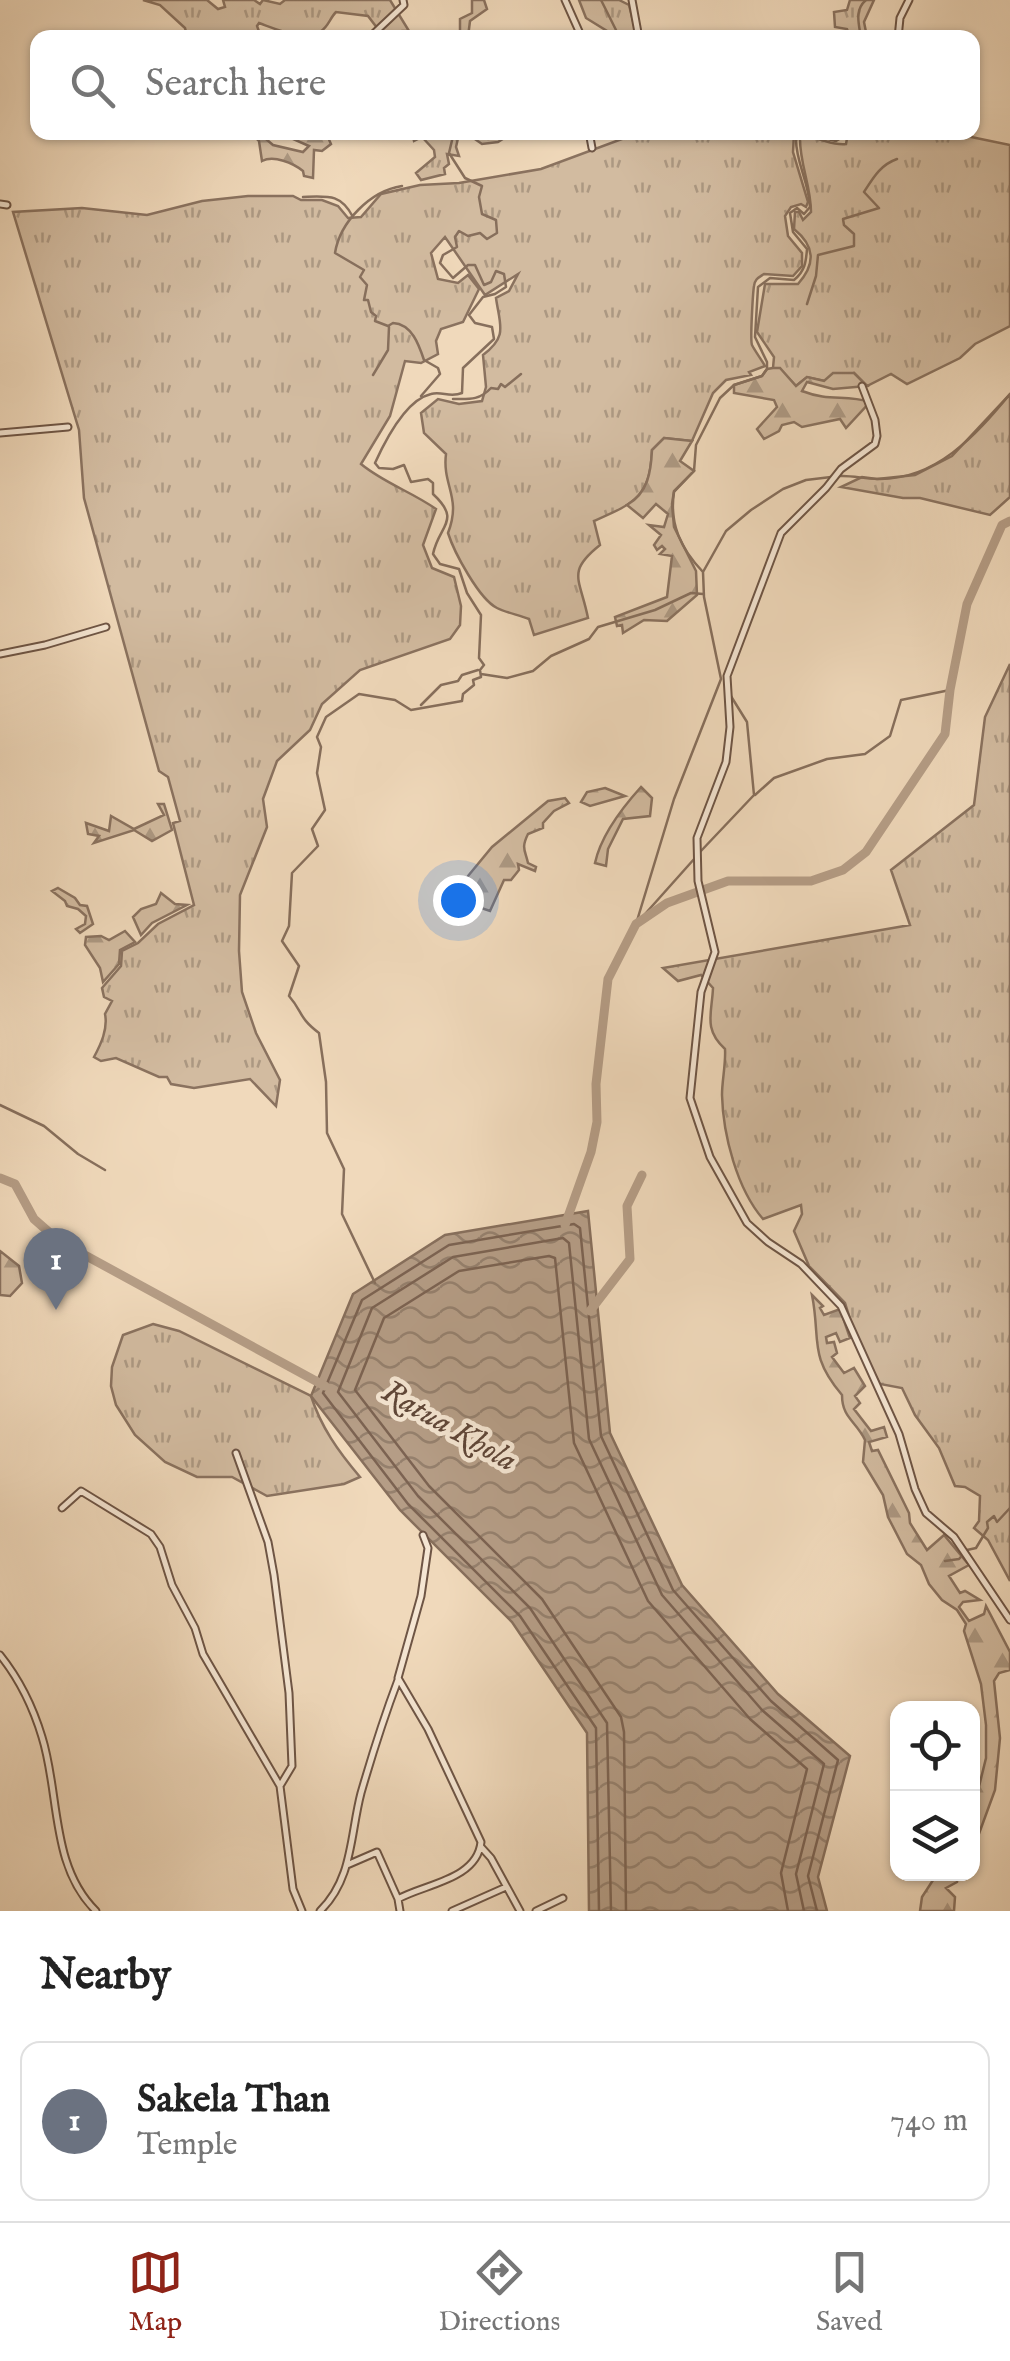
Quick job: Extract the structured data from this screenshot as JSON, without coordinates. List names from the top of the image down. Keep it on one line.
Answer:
{"water":["Ratua Khola"],"page":{"search":"Search here","pins":"1","heading":"Nearby","list":[{"mark":"1","name":"Sakela Than","note":"Temple","value":"740 m"}],"nav":["Map","Directions","Saved"]}}
